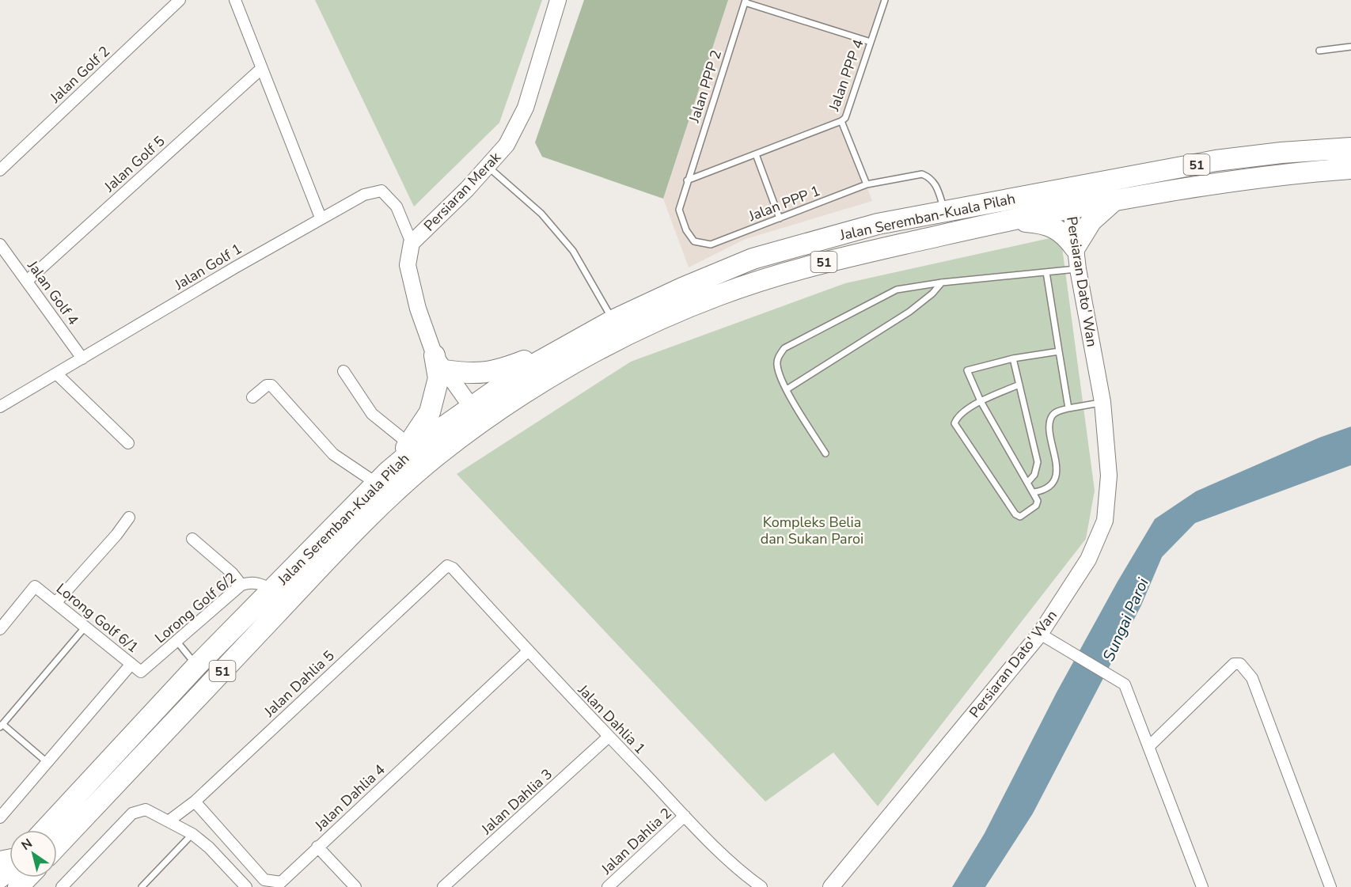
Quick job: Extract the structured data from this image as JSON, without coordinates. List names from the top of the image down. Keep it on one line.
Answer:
{"streets":{"highway":["51","Jalan Seremban-Kuala Pilah"],"street":["Jalan Golf 2","Jalan Golf 5","Persiaran Merak","Jalan Golf 1","Persiaran Dato' Wan","Jalan Golf 4","Lorong Golf 6/2","Lorong Golf 6/1","Jalan Dahlia 5","Jalan Dahlia 1","Jalan Dahlia 4","Jalan Dahlia 3","Jalan Dahlia 2"],"lane":["Jalan PPP 4","Jalan PPP 2","Jalan PPP 1"]},"crossings":[["Jalan PPP 4","Jalan PPP 1"],["Jalan PPP 2","Jalan PPP 1"],["Jalan Golf 5","Jalan Golf 4"],["Persiaran Merak","Jalan Seremban-Kuala Pilah"],["Persiaran Merak","Jalan Golf 1"],["Jalan PPP 1","Jalan Seremban-Kuala Pilah"],["Jalan Seremban-Kuala Pilah","Persiaran Dato' Wan"],["Jalan Seremban-Kuala Pilah","Lorong Golf 6/2"],["Jalan Golf 1","Jalan Golf 4"],["Lorong Golf 6/2","Lorong Golf 6/1"],["Jalan Dahlia 5","Jalan Dahlia 1"],["Jalan Dahlia 5","Jalan Dahlia 4"],["Jalan Dahlia 1","Jalan Dahlia 4"],["Jalan Dahlia 1","Jalan Dahlia 3"],["Jalan Dahlia 1","Jalan Dahlia 2"]],"water":["Sungai Paroi"],"parks":["Kompleks Belia dan Sukan Paroi"],"north":"top left"}
